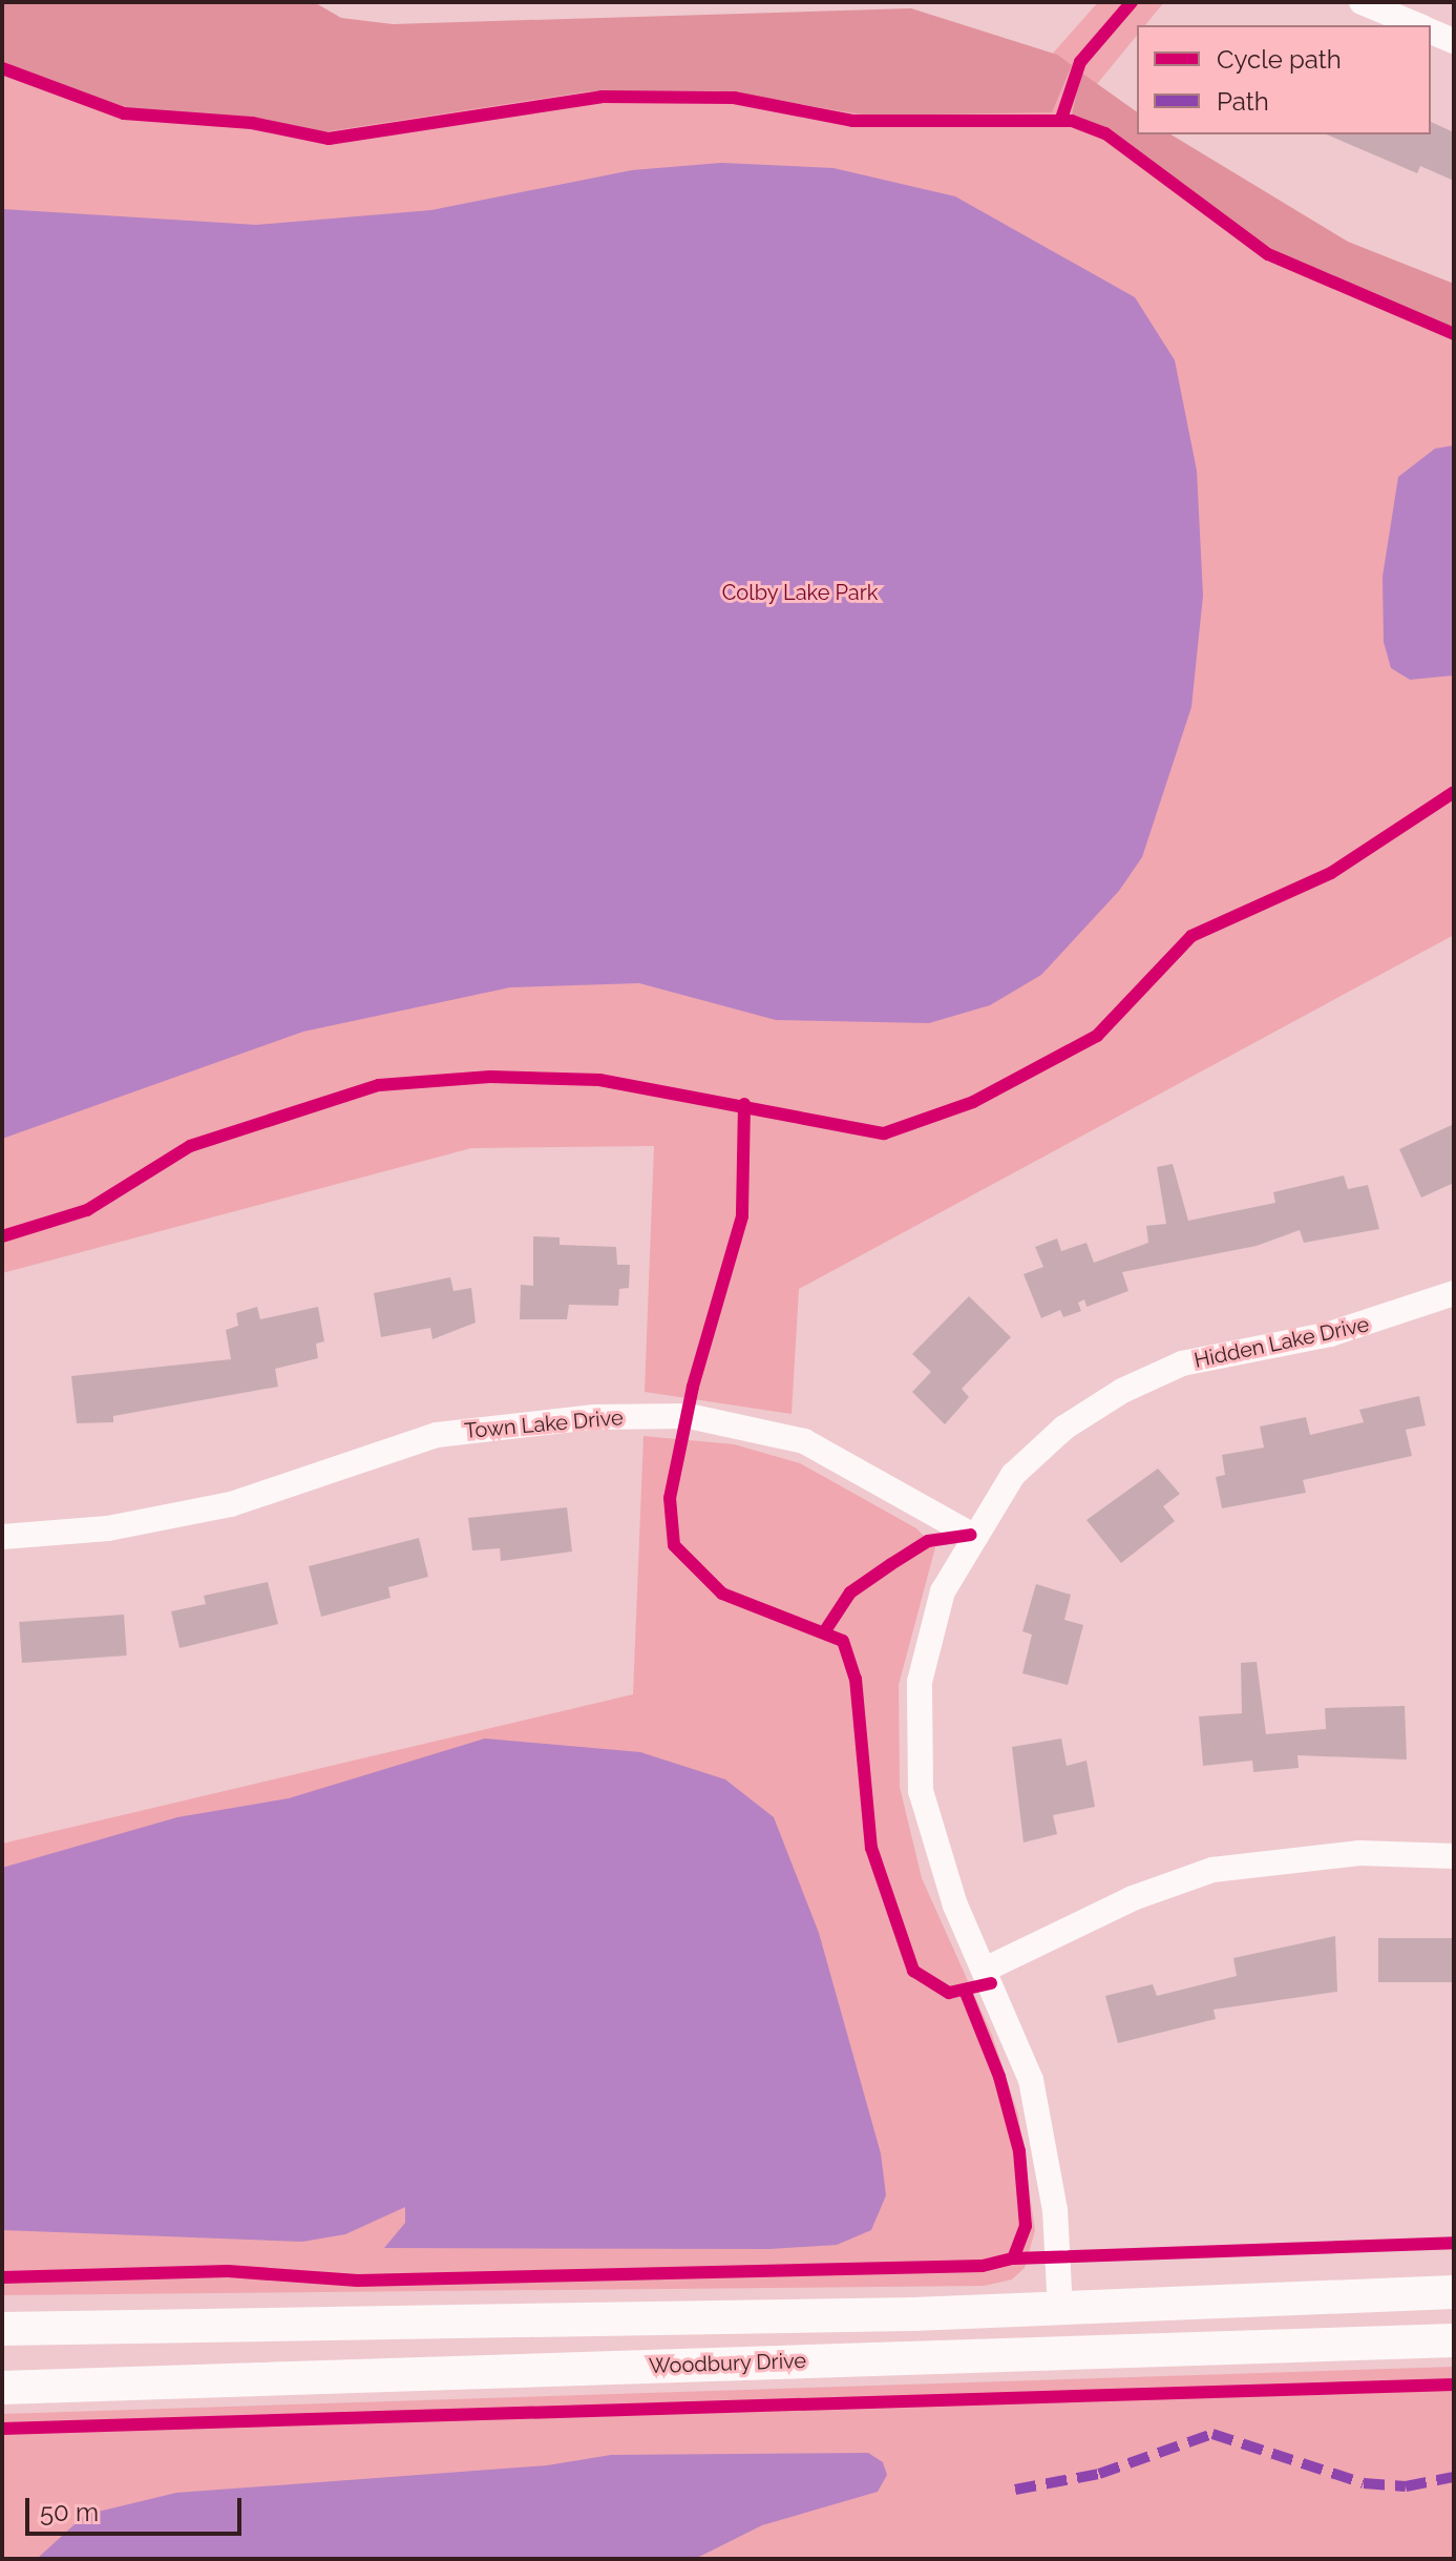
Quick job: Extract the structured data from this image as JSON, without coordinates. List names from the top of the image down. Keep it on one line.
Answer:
{"streets":{"main road":["Woodbury Drive"],"street":["Hidden Lake Drive","Town Lake Drive"]},"crossings":[["Hidden Lake Drive","Town Lake Drive"]],"parks":["Colby Lake Park"],"legend":["Cycle path","Path"],"scale_bar":"50 m"}
